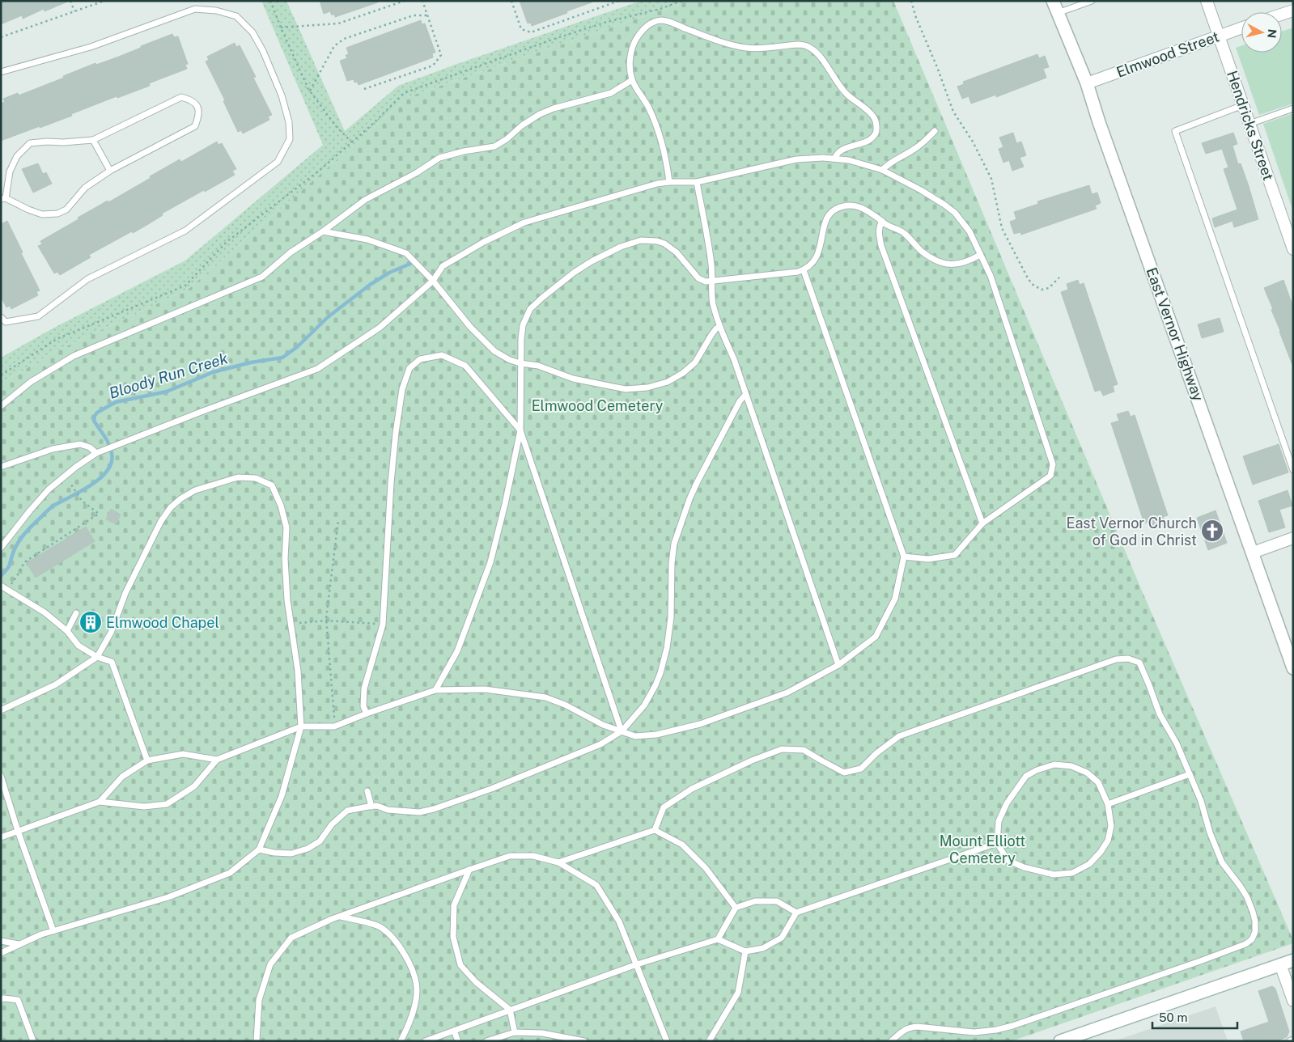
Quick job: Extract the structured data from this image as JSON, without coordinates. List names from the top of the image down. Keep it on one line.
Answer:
{"streets":{"street":["Elmwood Street","Hendricks Street","East Vernor Highway"]},"crossings":[["Elmwood Street","Hendricks Street"],["Elmwood Street","East Vernor Highway"]],"water":["Bloody Run Creek"],"parks":["Elmwood Cemetery","Mount Elliott Cemetery"],"places":{"church":["East Vernor Church of God in Christ"],"building":["Elmwood Chapel"]},"scale_bar":"50 m","north":"right"}
